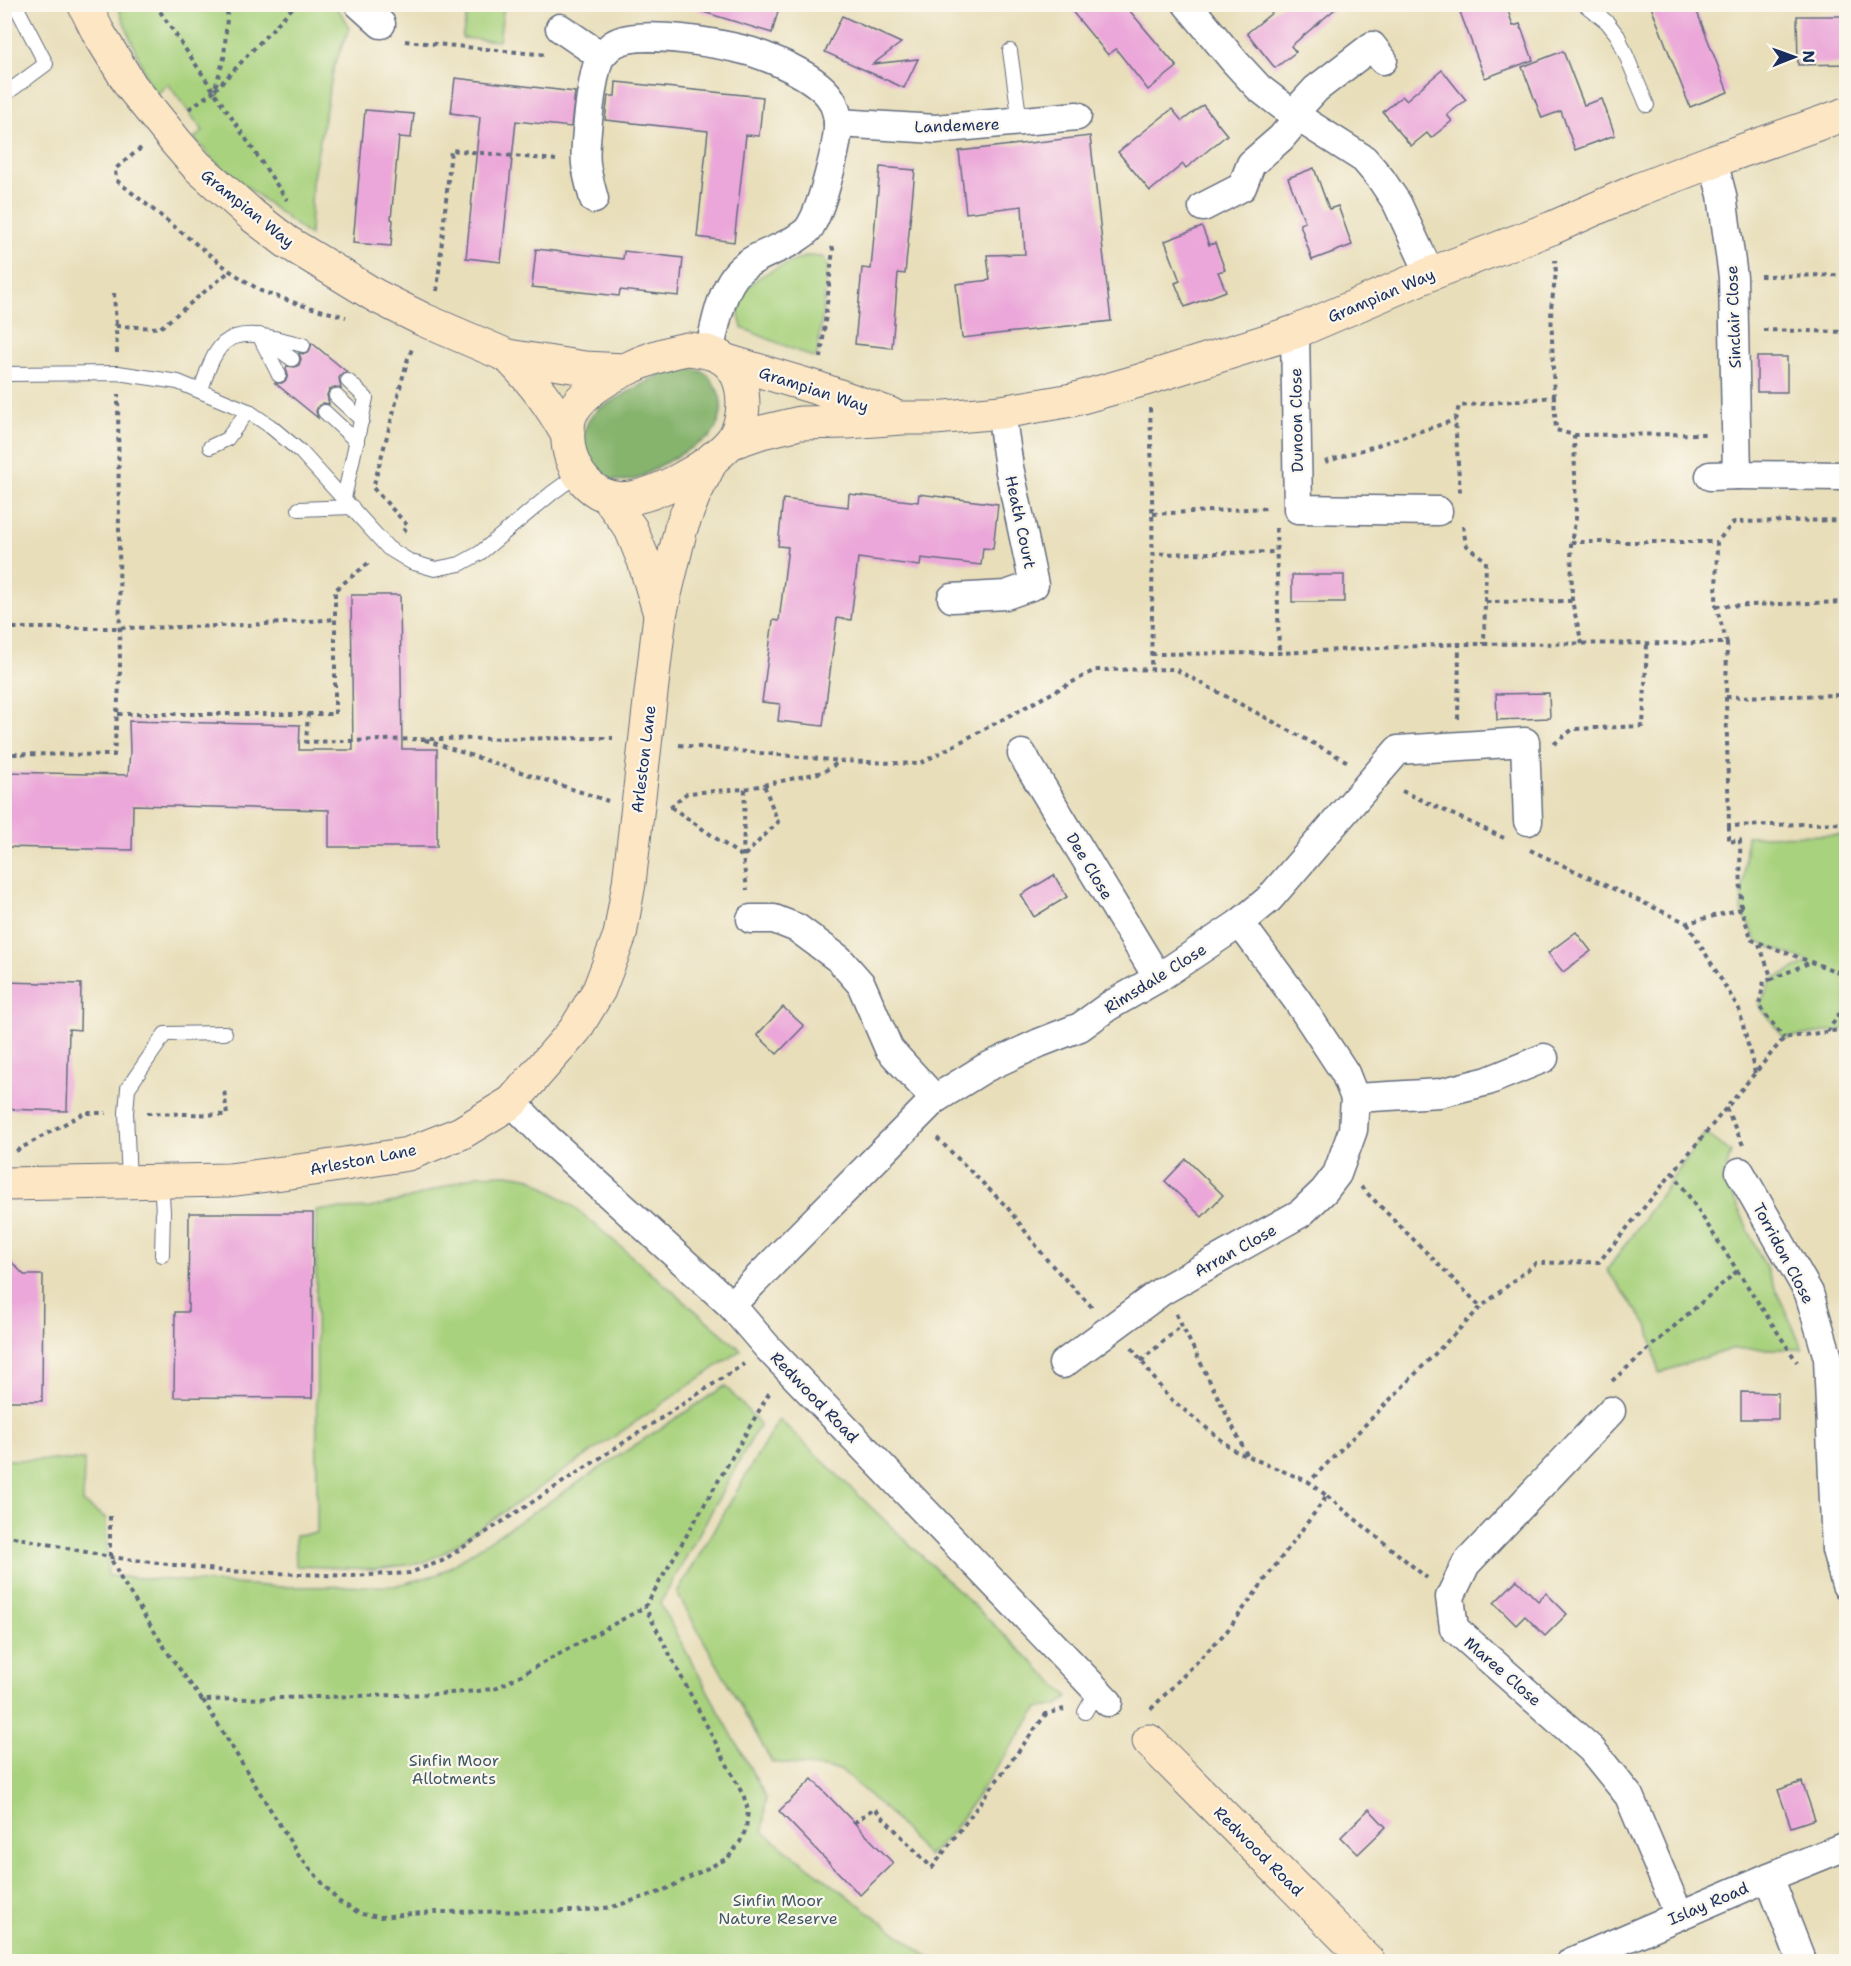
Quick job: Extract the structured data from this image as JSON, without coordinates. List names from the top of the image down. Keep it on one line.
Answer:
{"streets":{"street":["Landemere","Grampian Way","Sinclair Close","Dunoon Close","Heath Court","Arleston Lane","Dee Close","Rimsdale Close","Arran Close","Torridon Close","Redwood Road","Maree Close","Islay Road"]},"crossings":[["Grampian Way","Sinclair Close"],["Grampian Way","Dunoon Close"],["Grampian Way","Heath Court"],["Grampian Way","Arleston Lane"],["Arleston Lane","Redwood Road"],["Dee Close","Rimsdale Close"],["Rimsdale Close","Arran Close"],["Rimsdale Close","Redwood Road"],["Maree Close","Islay Road"]],"parks":["Sinfin Moor Allotments","Sinfin Moor Nature Reserve"],"north":"right"}
